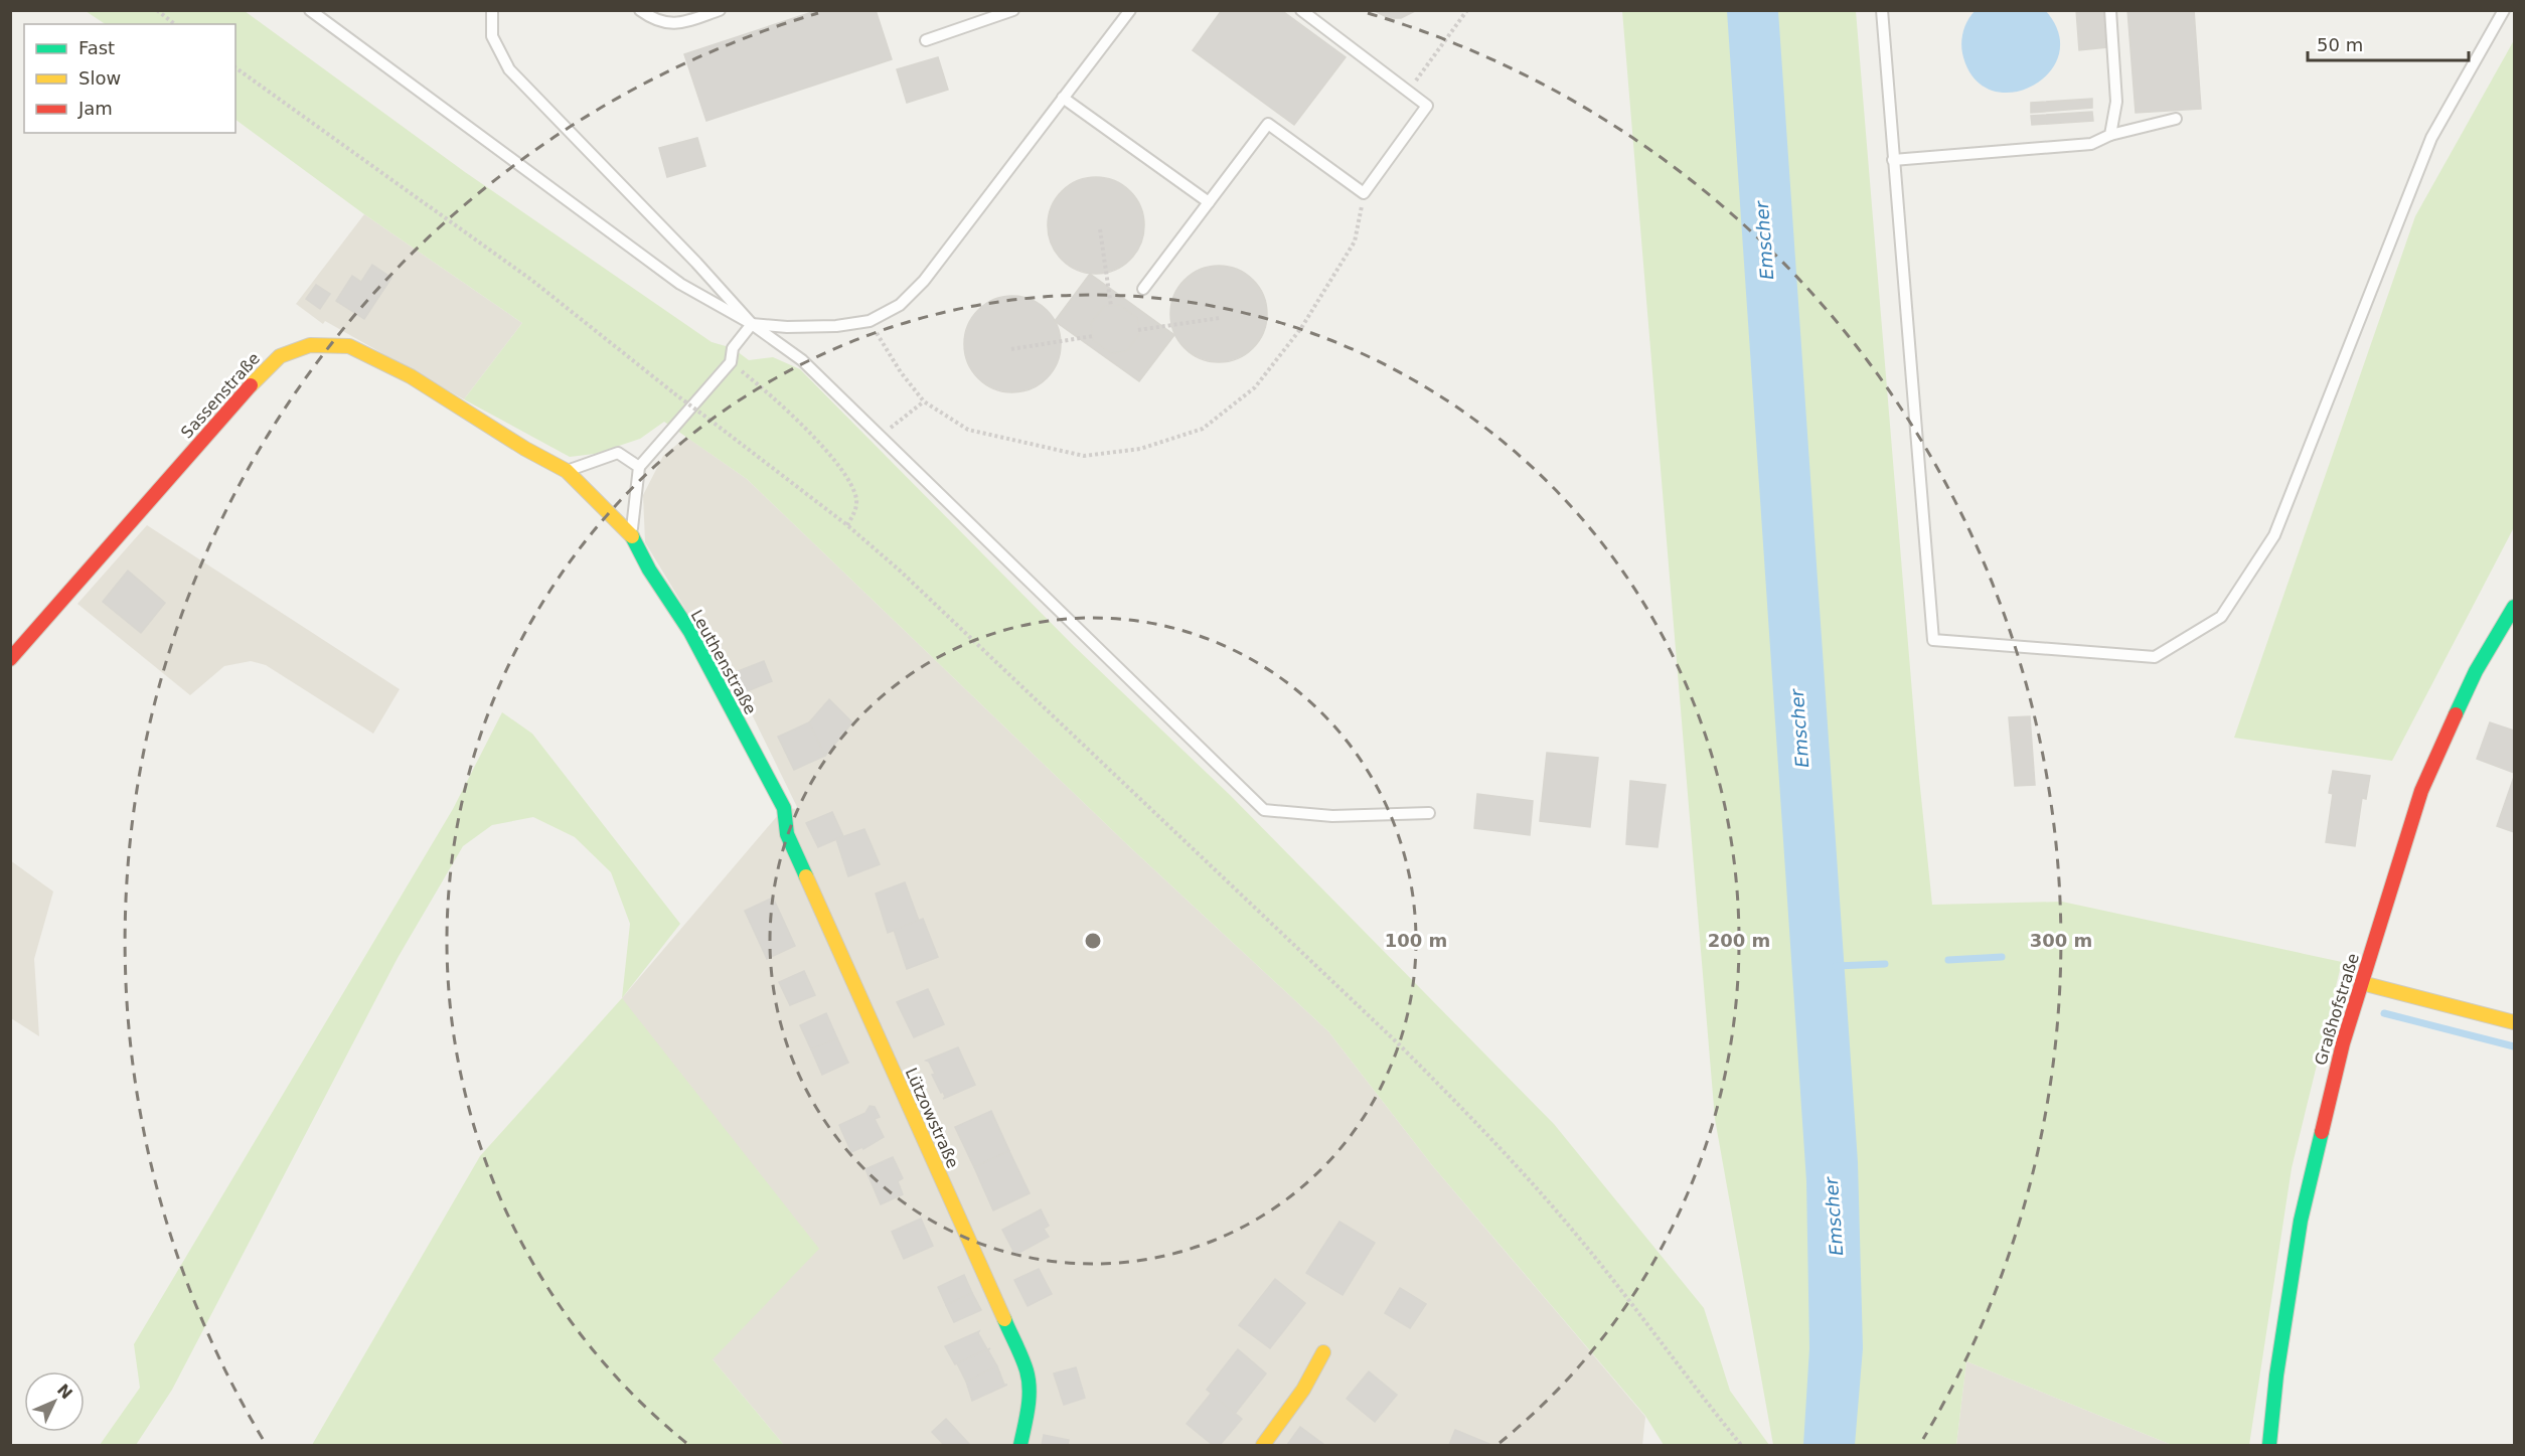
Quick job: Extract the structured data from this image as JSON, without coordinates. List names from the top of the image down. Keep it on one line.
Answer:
{"streets":{"street":["Sassenstraße","Leuthenstraße","Graßhofstraße","Lützowstraße"]},"crossings":[["Sassenstraße","Leuthenstraße"],["Leuthenstraße","Lützowstraße"]],"water":["Emscher"],"legend":["Fast","Slow","Jam"],"scale_bar":"50 m","north":"top right","rings":["100 m","200 m","300 m"]}
